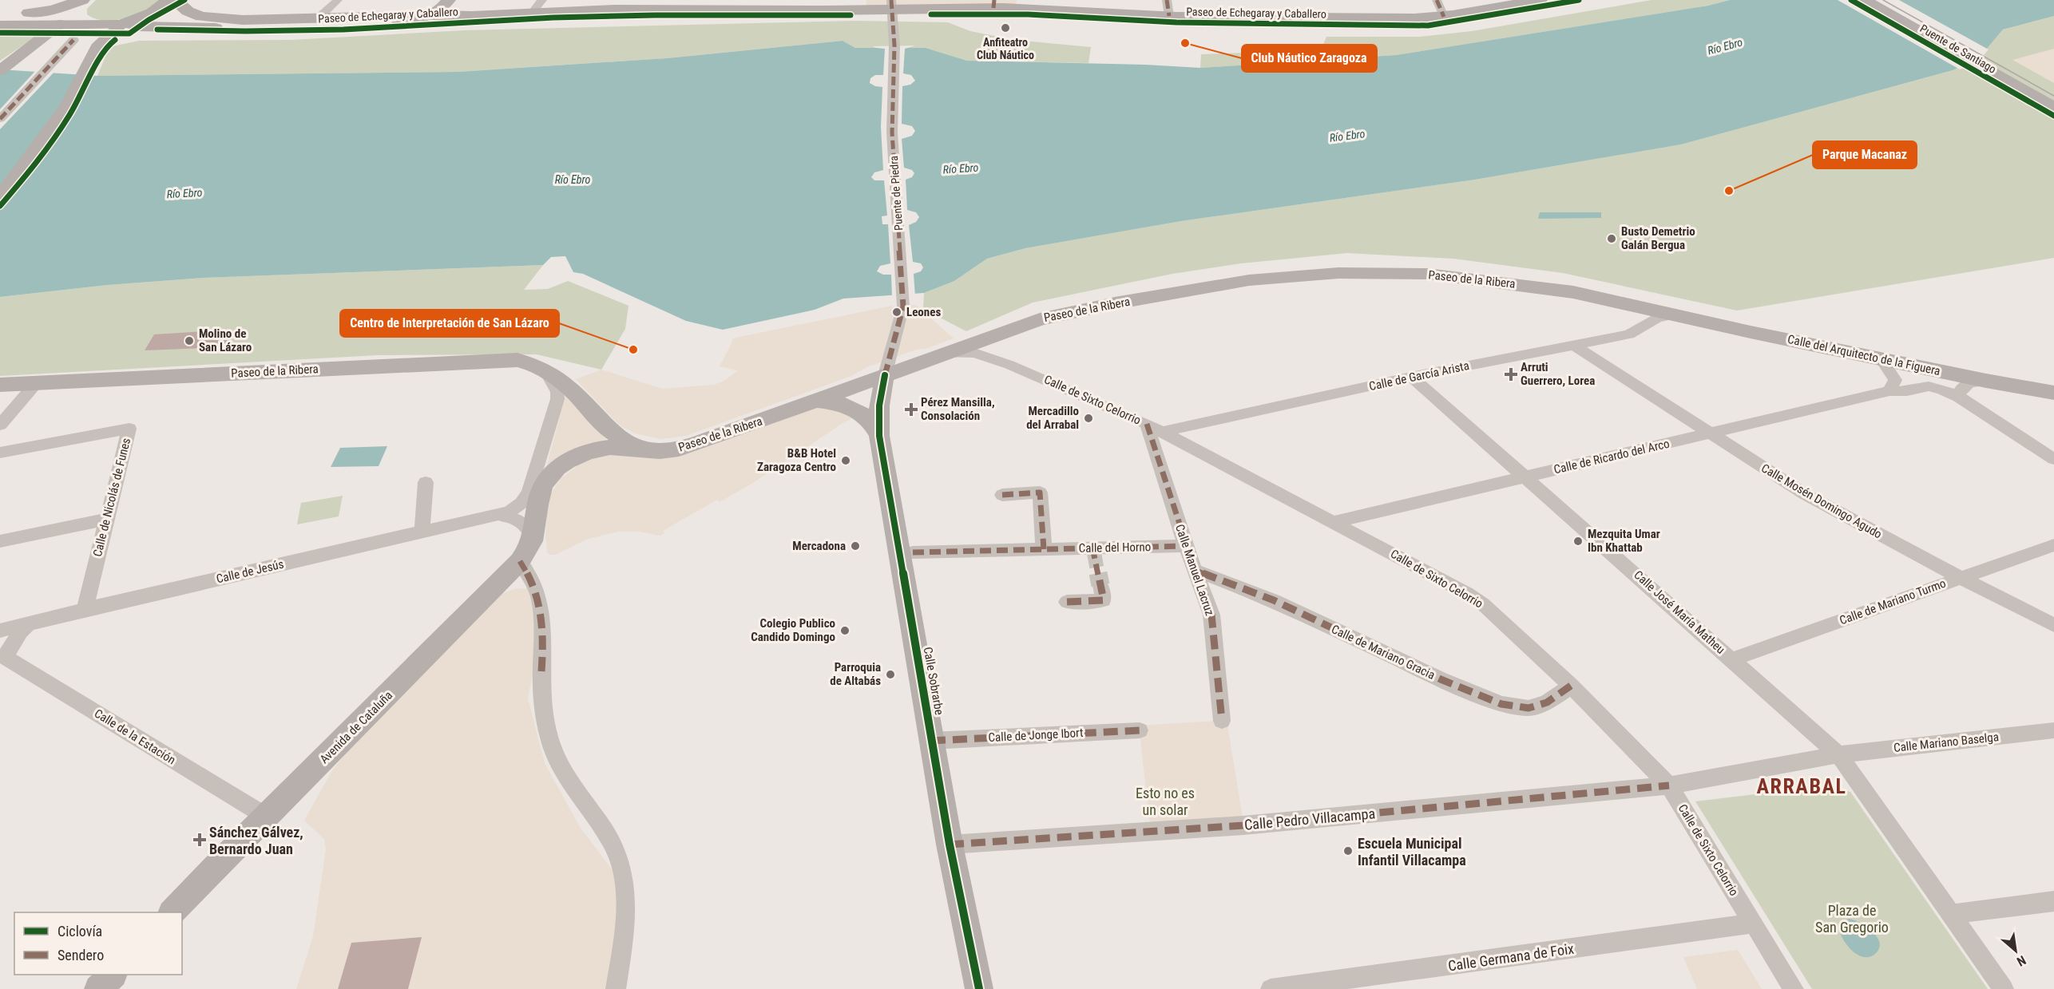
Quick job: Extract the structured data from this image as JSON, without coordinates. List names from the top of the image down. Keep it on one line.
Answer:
{"streets":{"main road":["Paseo de Echegaray y Caballero","Puente de Santiago","Paseo de la Ribera","Calle del Arquitecto de la Figuera","Calle Sobrarbe","Avenida de Cataluña"],"street":["Puente de Piedra","Calle de García Arista","Calle de Sixto Celorrio","Calle de Ricardo del Arco","Calle de Nicolás de Funes","Calle Mosén Domingo Agudo","Calle del Horno","Calle Manuel Lacruz","Calle de Jesús","Calle de Mariano Turmo","Calle José María Matheu","Calle de Mariano Gracia","Calle de Jonge Ibort","Calle de la Estación","Calle Mariano Baselga","Calle Pedro Villacampa","Calle Germana de Foix"]},"crossings":[["Paseo de Echegaray y Caballero","Puente de Piedra"],["Puente de Piedra","Paseo de la Ribera"],["Puente de Piedra","Calle Sobrarbe"],["Paseo de la Ribera","Calle del Arquitecto de la Figuera"],["Paseo de la Ribera","Calle de García Arista"],["Paseo de la Ribera","Calle de Sixto Celorrio"],["Paseo de la Ribera","Calle Sobrarbe"],["Paseo de la Ribera","Avenida de Cataluña"],["Calle del Arquitecto de la Figuera","Calle de García Arista"],["Calle de García Arista","Calle de Sixto Celorrio"],["Calle de García Arista","Calle Mosén Domingo Agudo"],["Calle de García Arista","Calle Manuel Lacruz"],["Calle de García Arista","Calle José María Matheu"],["Calle de Sixto Celorrio","Calle de Ricardo del Arco"],["Calle de Sixto Celorrio","Calle Manuel Lacruz"],["Calle de Sixto Celorrio","Calle de Mariano Gracia"],["Calle de Sixto Celorrio","Calle Pedro Villacampa"],["Calle de Sixto Celorrio","Calle Germana de Foix"],["Calle de Ricardo del Arco","Calle Mosén Domingo Agudo"],["Calle de Ricardo del Arco","Calle José María Matheu"],["Calle de Nicolás de Funes","Calle de Jesús"],["Calle Mosén Domingo Agudo","Calle de Mariano Turmo"],["Calle del Horno","Calle Manuel Lacruz"],["Calle Manuel Lacruz","Calle de Mariano Gracia"],["Calle de Mariano Turmo","Calle José María Matheu"],["Calle José María Matheu","Calle Mariano Baselga"],["Calle Sobrarbe","Calle de Jonge Ibort"],["Calle Sobrarbe","Calle Pedro Villacampa"],["Avenida de Cataluña","Calle de la Estación"]],"districts":["ARRABAL"],"water":["Río Ebro"],"parks":["Esto no es un solar","Plaza de San Gregorio"],"places":{"other":["Anfiteatro Club Náutico","Club Náutico Zaragoza","Parque Macanaz","Busto Demetrio Galán Bergua","Leones","Molino de San Lázaro","Centro de Interpretación de San Lázaro","Mercadillo del Arrabal","B&B Hotel Zaragoza Centro","Mezquita Umar Ibn Khattab","Mercadona","Colegio Publico Candido Domingo","Parroquia de Altabás","Escuela Municipal Infantil Villacampa"],"health":["Arruti Guerrero, Lorea","Pérez Mansilla, Consolación","Sánchez Gálvez, Bernardo Juan"]},"legend":["Ciclovía","Sendero"],"north":"bottom right"}
